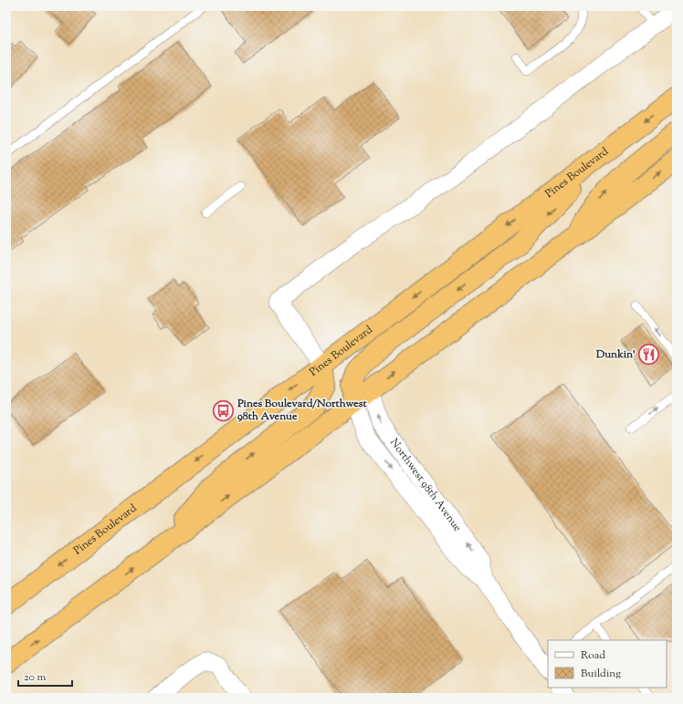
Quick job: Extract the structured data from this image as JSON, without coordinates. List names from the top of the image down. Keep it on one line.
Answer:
{"streets":{"highway":["Pines Boulevard"],"street":["Northwest 98th Avenue"]},"places":{"restaurant":["Dunkin'"],"bus stop":["Pines Boulevard/Northwest 98th Avenue"]},"legend":["Road","Building"],"scale_bar":"20 m"}
